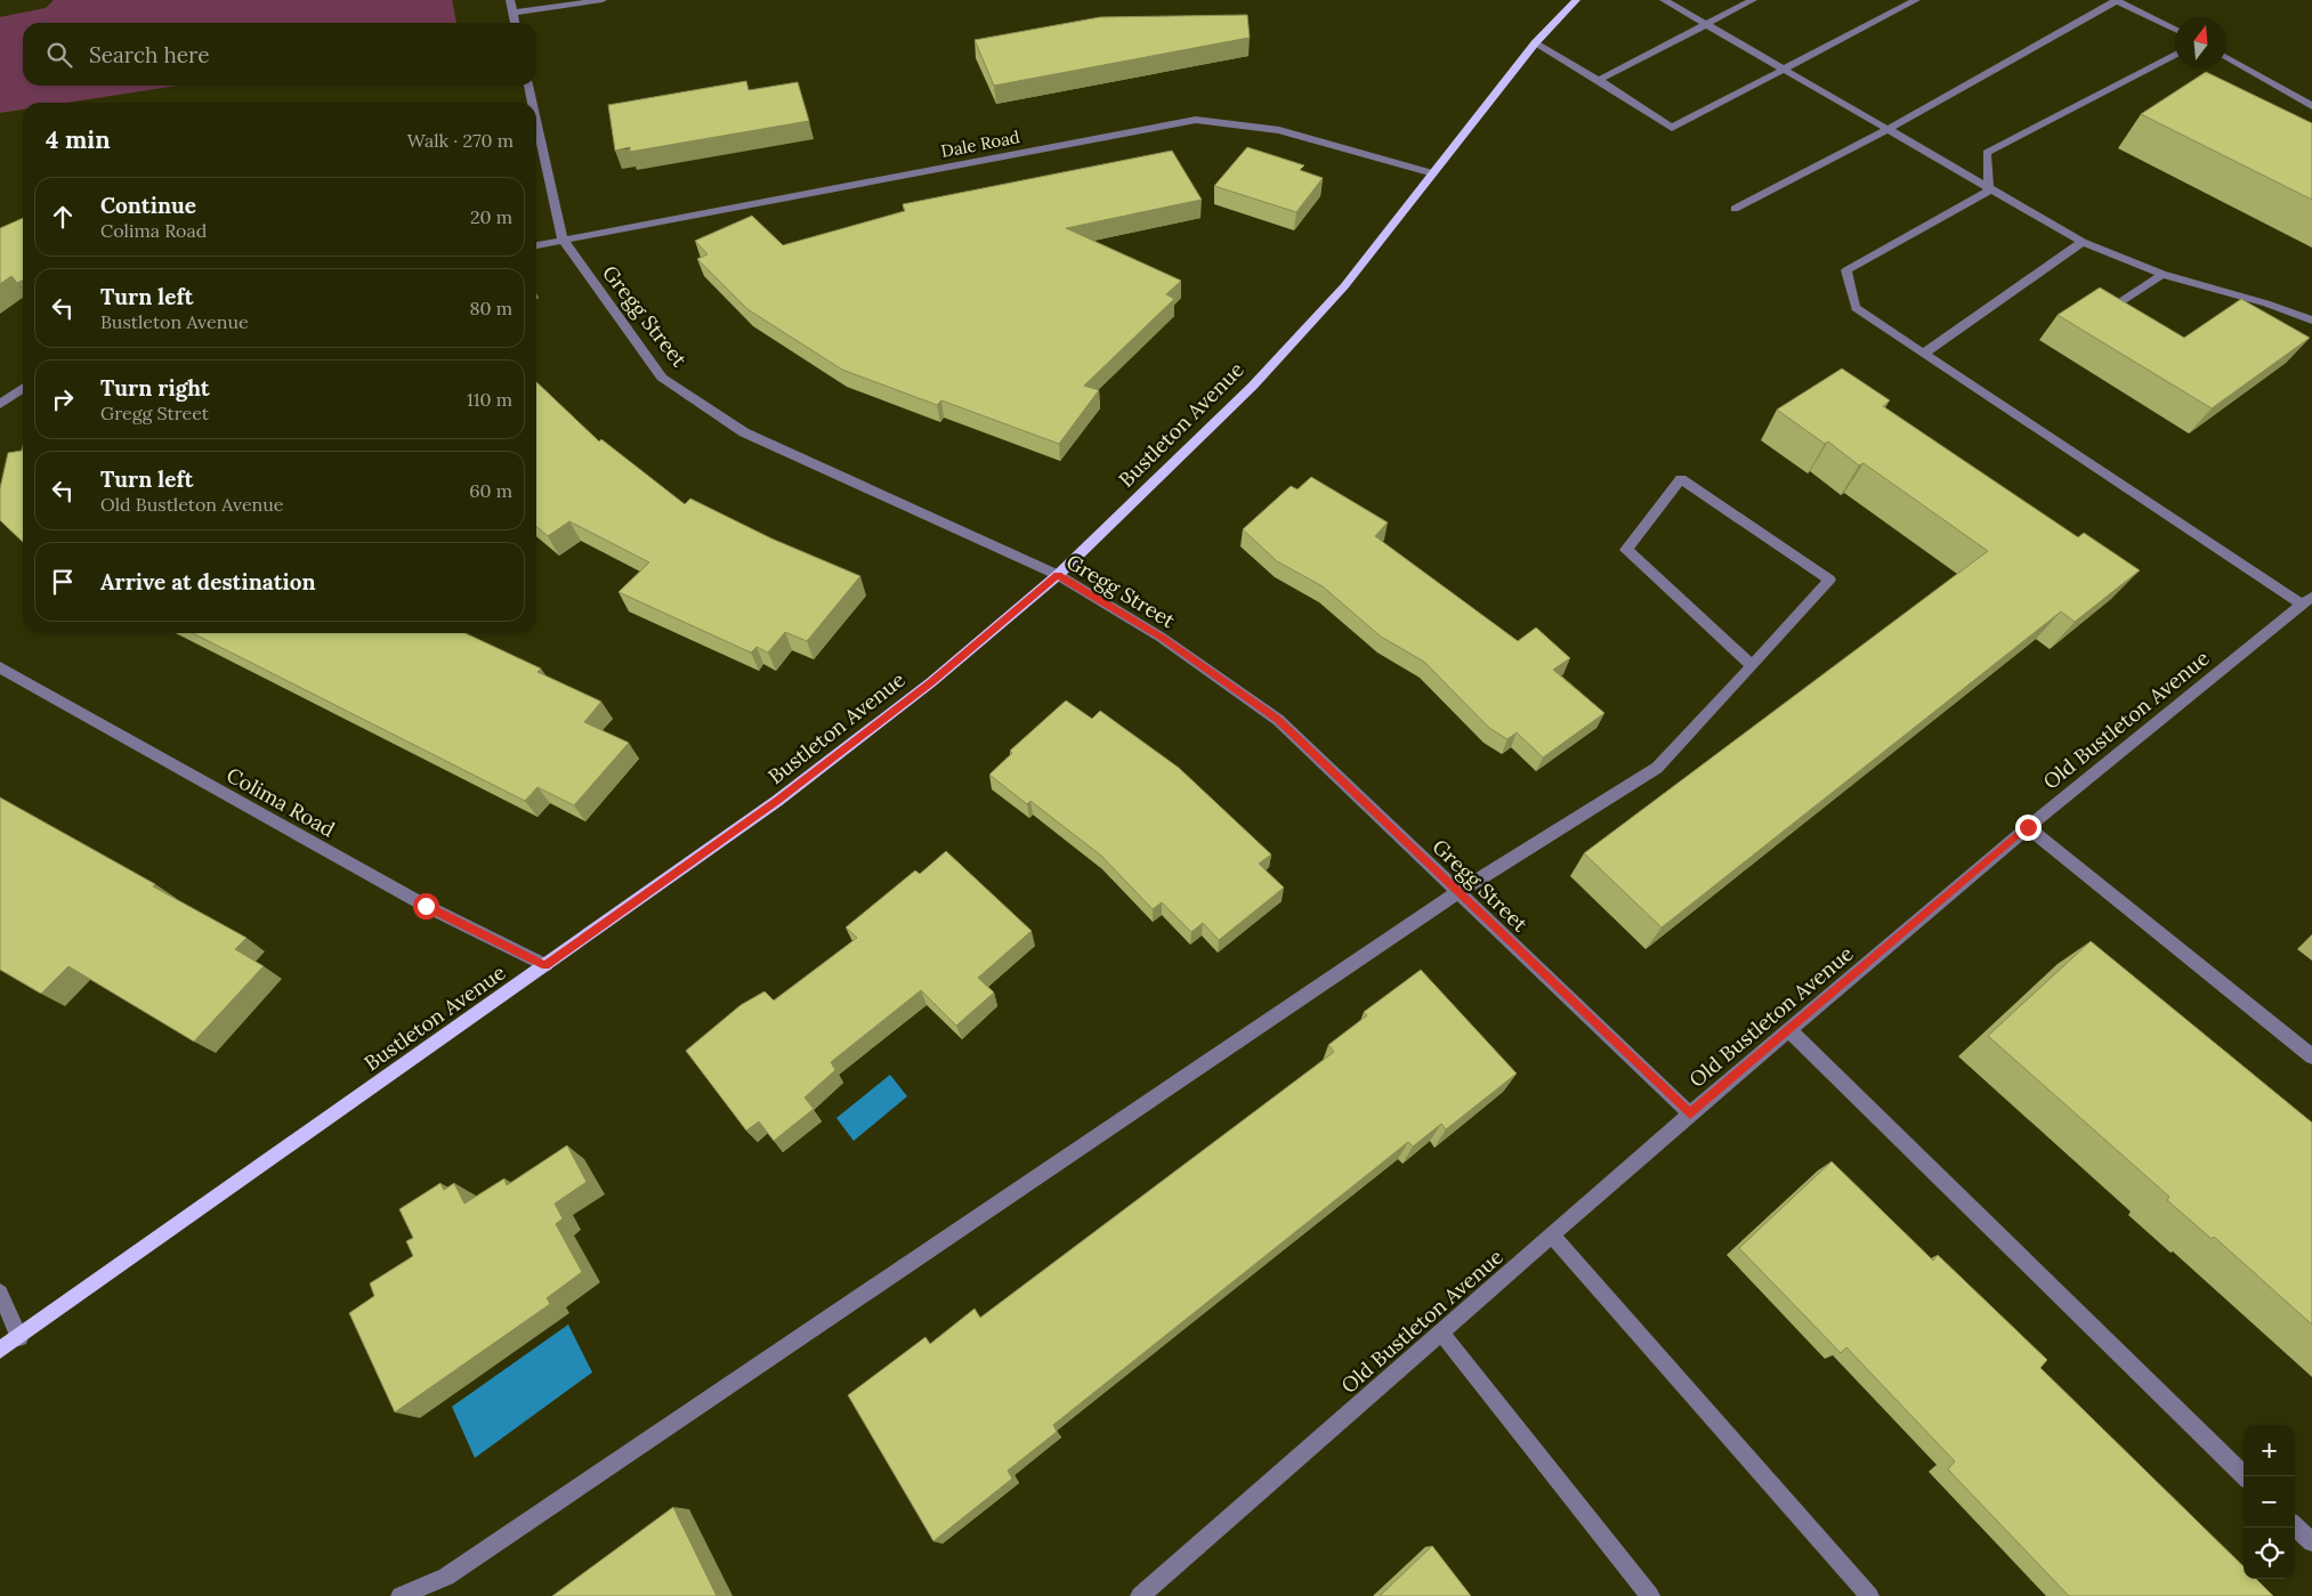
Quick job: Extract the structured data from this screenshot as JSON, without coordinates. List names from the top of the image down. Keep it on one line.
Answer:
{"streets":{"main road":["Bustleton Avenue"],"street":["Dale Road","Gregg Street","Old Bustleton Avenue","Colima Road"]},"crossings":[["Dale Road","Gregg Street"],["Dale Road","Bustleton Avenue"],["Gregg Street","Bustleton Avenue"],["Gregg Street","Old Bustleton Avenue"],["Bustleton Avenue","Colima Road"]],"north":"top","page":{"search":"Search here","heading":["4 min","Walk · 270 m"],"list":[["Continue","Colima Road","20 m"],["Turn left","Bustleton Avenue","80 m"],["Turn right","Gregg Street","110 m"],["Turn left","Old Bustleton Avenue","60 m"],"Arrive at destination"],"map_buttons":["+","−"]}}
